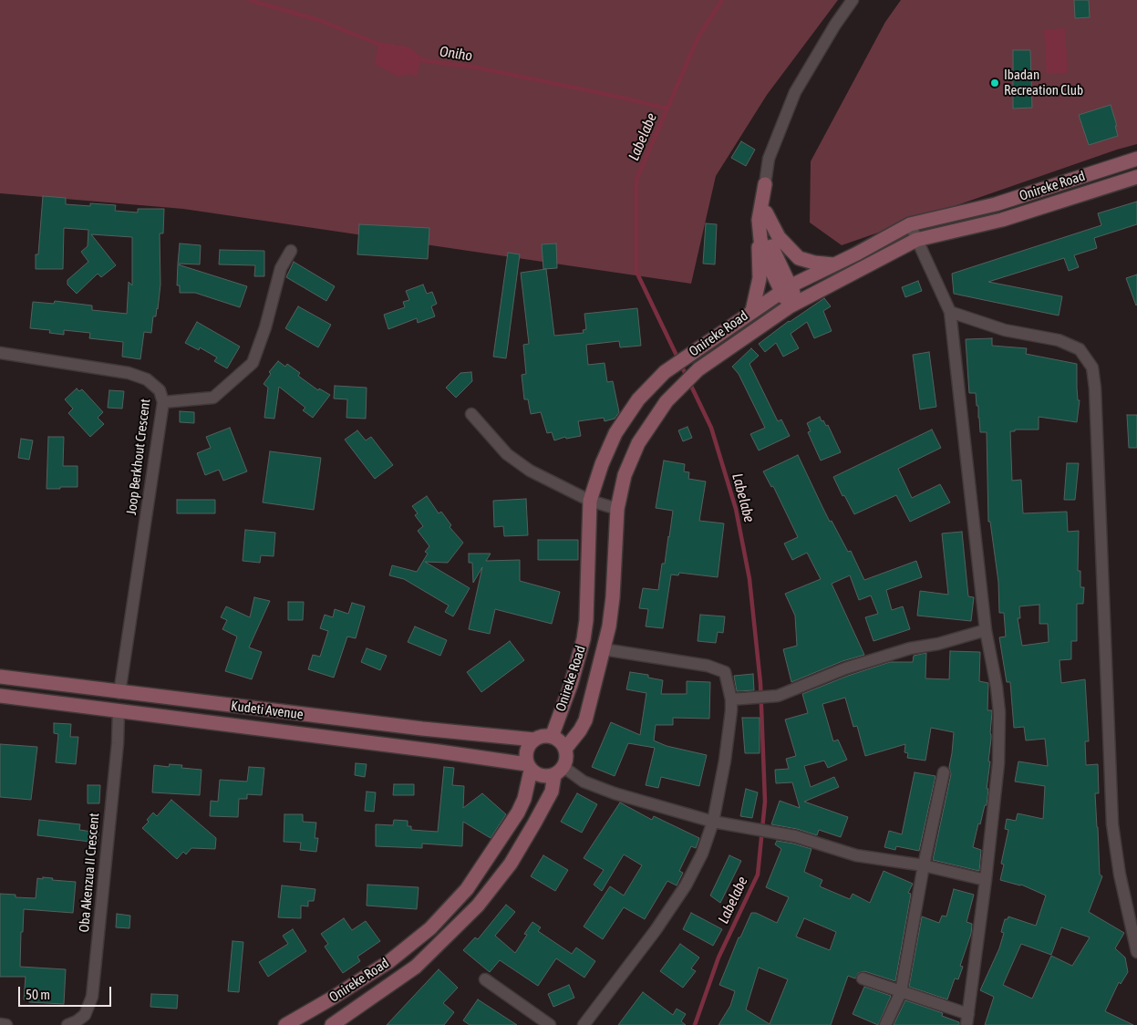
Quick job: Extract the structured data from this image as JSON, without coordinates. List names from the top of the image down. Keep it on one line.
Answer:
{"streets":{"main road":["Onireke Road","Kudeti Avenue"],"street":["Joop Berkhout Crescent","Oba Akenzua II Crescent"]},"crossings":[["Onireke Road","Kudeti Avenue"],["Joop Berkhout Crescent","Kudeti Avenue"],["Kudeti Avenue","Oba Akenzua II Crescent"]],"water":["Oniho","Labelabe"],"places":["Ibadan Recreation Club"],"scale_bar":"50 m"}
